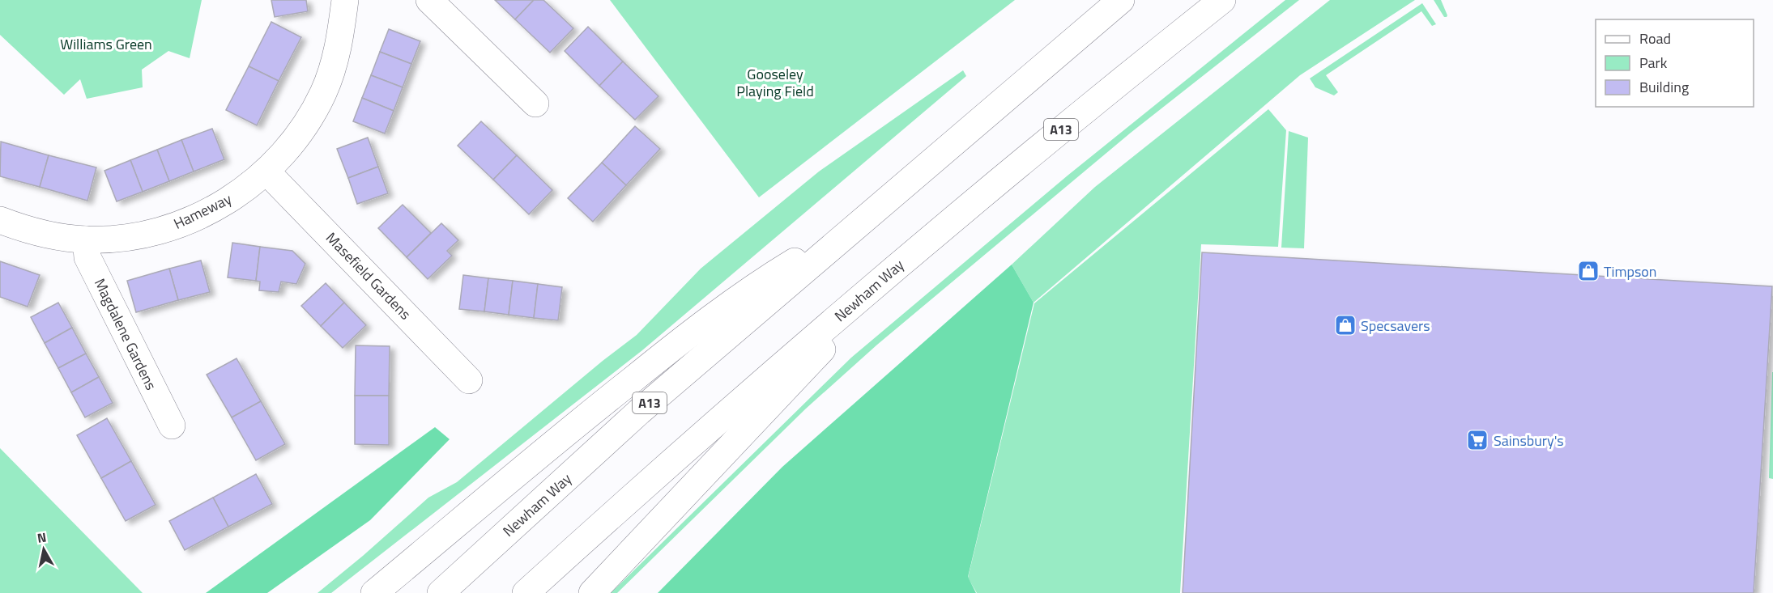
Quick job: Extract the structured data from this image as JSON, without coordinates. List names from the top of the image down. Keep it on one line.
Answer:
{"streets":{"main road":["A13","Hameway","Masefield Gardens","Newham Way","Magdalene Gardens"]},"crossings":[["A13","Newham Way"],["Hameway","Masefield Gardens"],["Hameway","Magdalene Gardens"]],"parks":["Williams Green","Gooseley Playing Field"],"places":{"shop":["Timpson","Specsavers"],"supermarket":["Sainsbury's"]},"legend":["Road","Park","Building"],"north":"top"}
